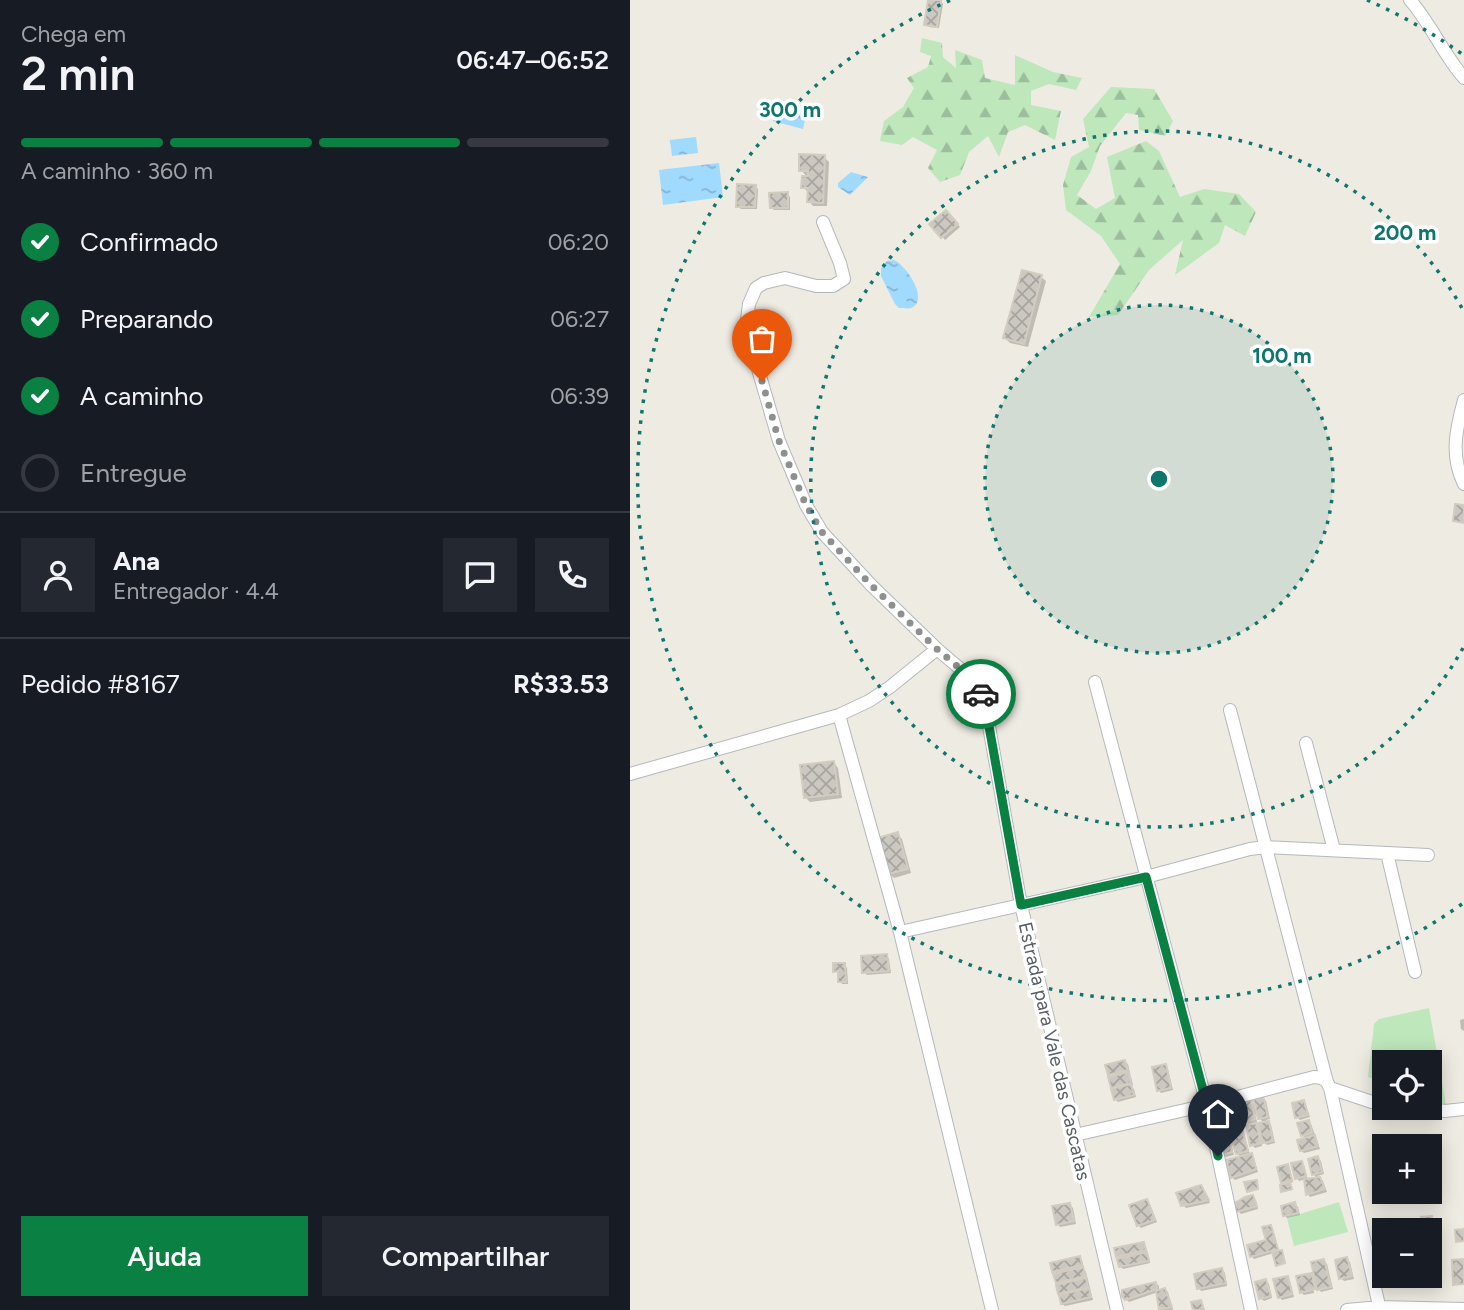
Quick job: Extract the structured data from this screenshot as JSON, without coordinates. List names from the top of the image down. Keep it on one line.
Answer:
{"streets":{"street":["Estrada para Vale das Cascatas"]},"page":{"heading":["2 min","Chega em","06:47–06:52"],"panel":["Ana","Entregador · 4.4","Pedido #8167","R$33.53"],"bar":"A caminho · 360 m","list":[["Confirmado","06:20"],["Preparando","06:27"],["A caminho","06:39"],"Entregue"],"map_buttons":["+","−"],"buttons":["Ajuda","Compartilhar"]},"rings":["300 m","200 m","100 m"]}
